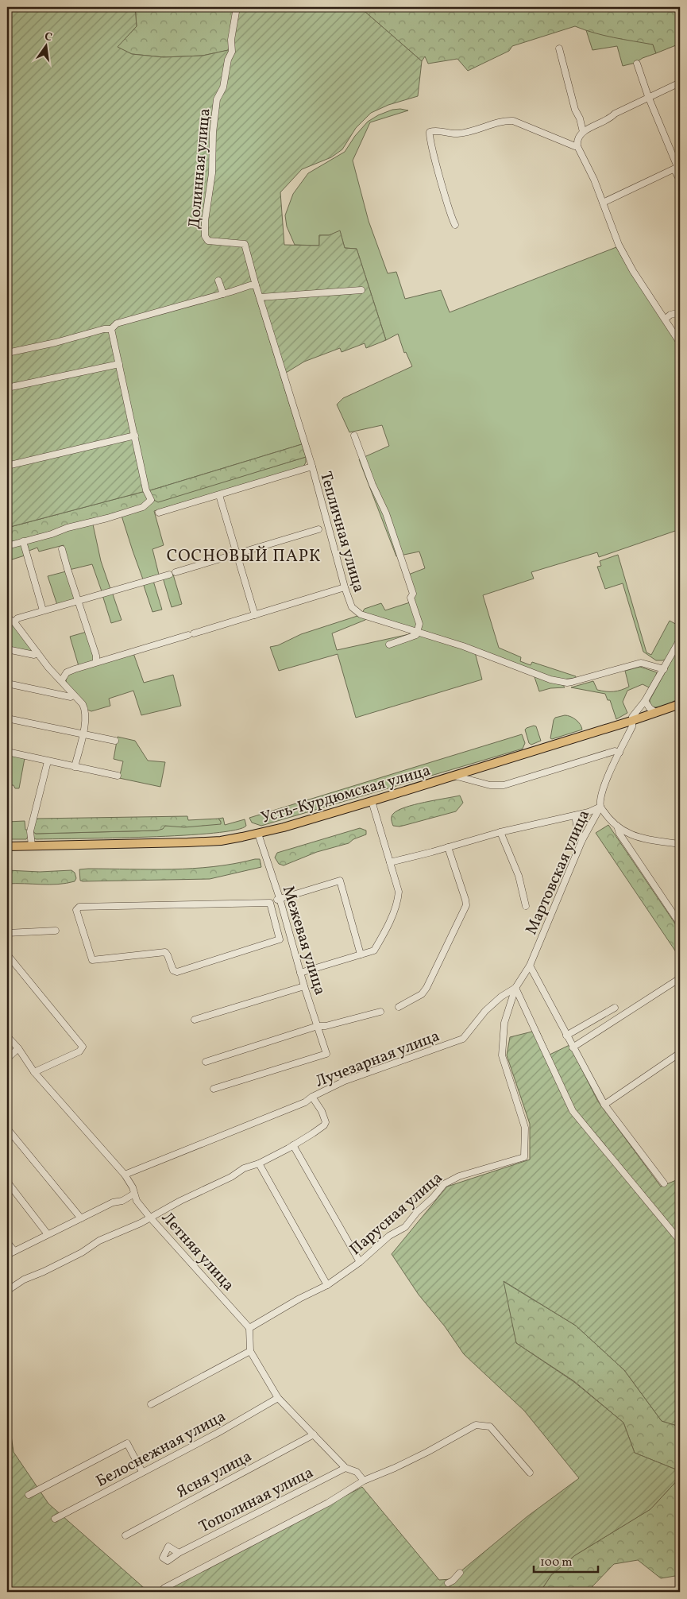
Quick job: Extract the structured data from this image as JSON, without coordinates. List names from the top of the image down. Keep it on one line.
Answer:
{"streets":{"main road":["Усть-Курдюмская улица"],"street":["Долинная улица","Тепличная улица","Мартовская улица","Межевая улица","Лучезарная улица","Парусная улица","Летняя улица","Белоснежная улица","Ясня улица","Тополиная улица"]},"crossings":[["Долинная улица","Тепличная улица"],["Усть-Курдюмская улица","Мартовская улица"],["Усть-Курдюмская улица","Межевая улица"],["Мартовская улица","Лучезарная улица"],["Мартовская улица","Парусная улица"],["Лучезарная улица","Парусная улица"],["Лучезарная улица","Летняя улица"],["Парусная улица","Летняя улица"]],"districts":["СОСНОВЫЙ ПАРК"],"scale_bar":"100 m","north":"top"}
